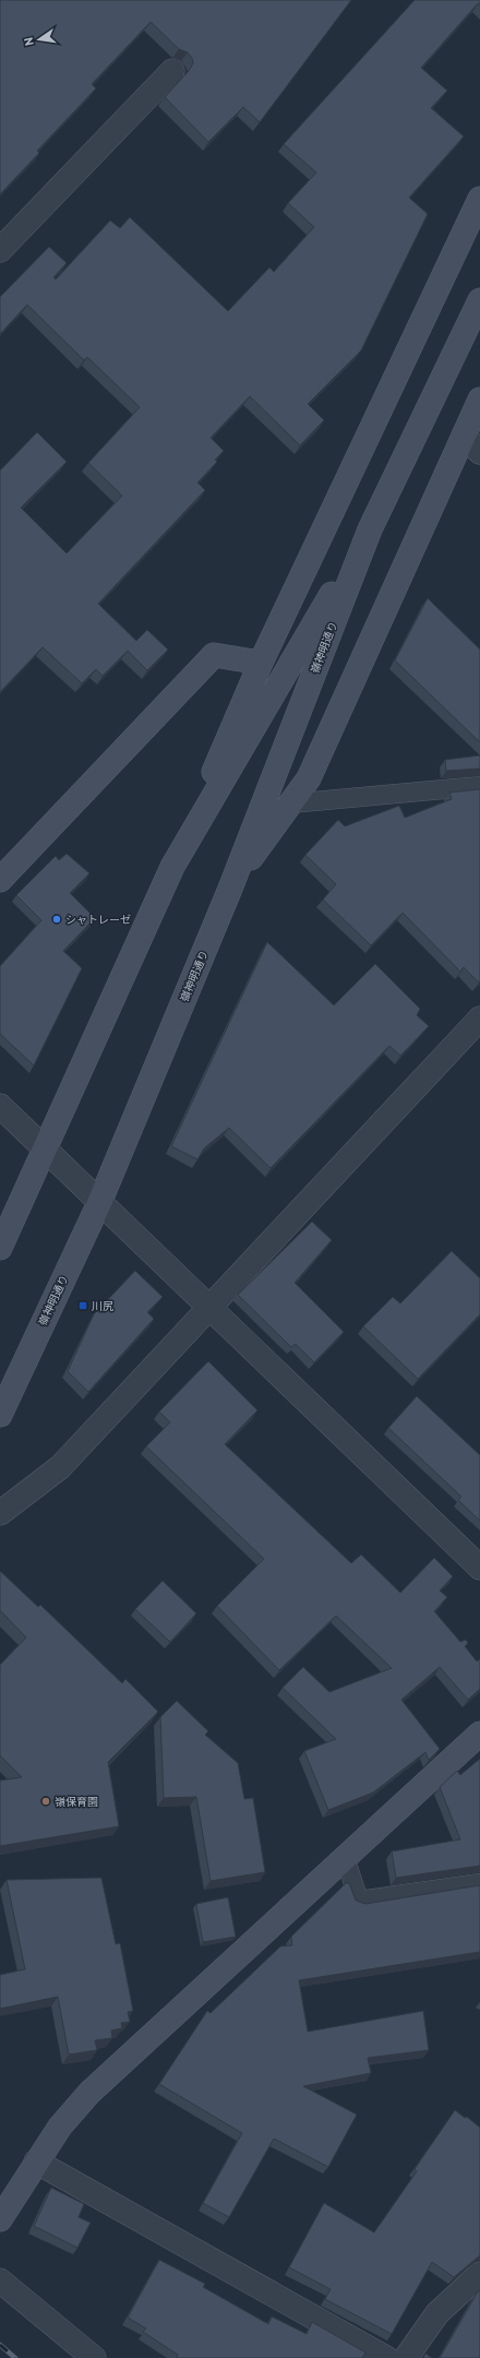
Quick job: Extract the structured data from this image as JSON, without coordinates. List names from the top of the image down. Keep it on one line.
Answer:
{"streets":{"main road":["嶺神明通り"]},"places":{"other":["シャトレーゼ","嶺保育園"],"transit":["川尻"]},"north":"left"}
